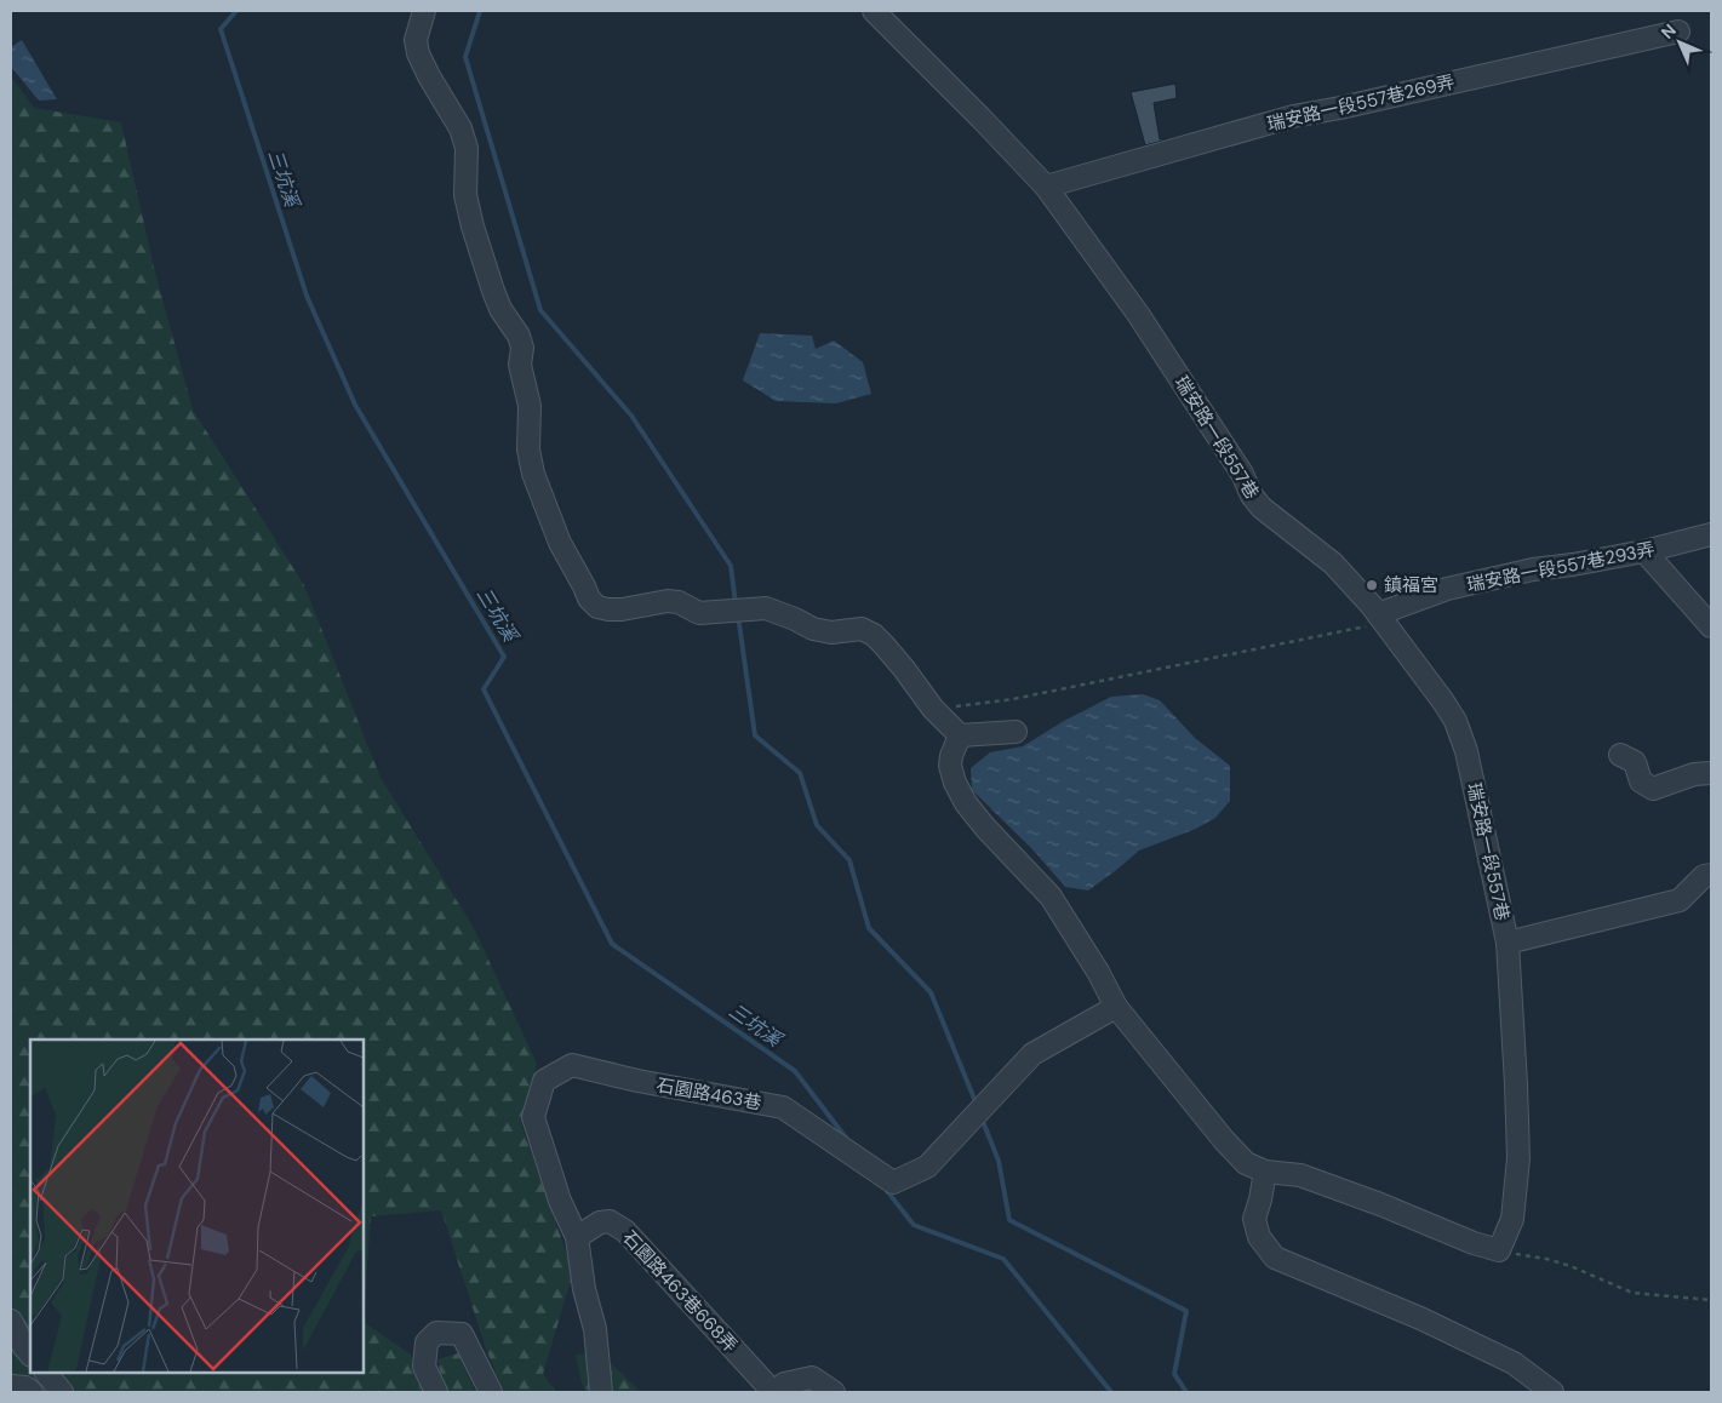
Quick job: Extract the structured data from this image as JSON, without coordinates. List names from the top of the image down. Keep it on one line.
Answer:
{"streets":{"street":["瑞安路一段557巷269弄","瑞安路一段557巷","瑞安路一段557巷293弄","石園路463巷","石園路463巷668弄"]},"crossings":[["瑞安路一段557巷269弄","瑞安路一段557巷"],["瑞安路一段557巷","瑞安路一段557巷293弄"],["石園路463巷","石園路463巷668弄"]],"water":["三坑溪"],"places":["鎮福宮"],"north":"top left"}
